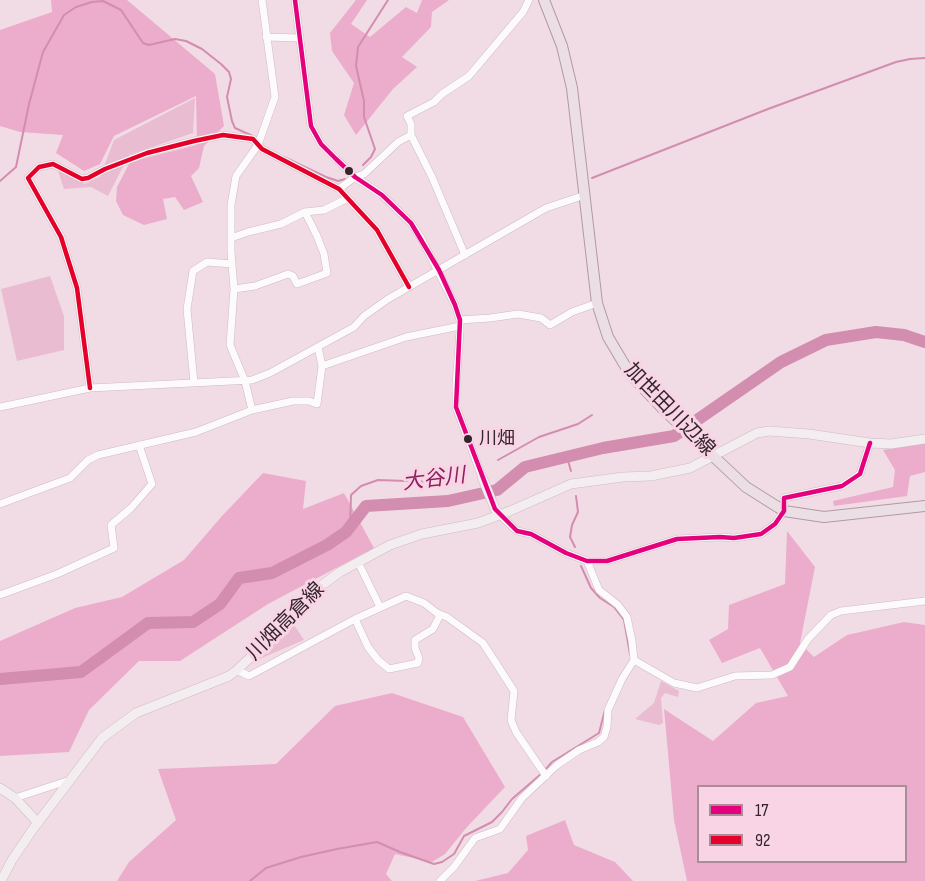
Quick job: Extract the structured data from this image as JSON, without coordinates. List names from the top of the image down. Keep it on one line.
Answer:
{"streets":{"main road":["加世田川辺線"],"street":["川畑高倉線"]},"crossings":[["加世田川辺線","川畑高倉線"]],"water":["大谷川"],"places":["川畑"],"lines":["transit line 17","transit line 92"],"legend":["17","92"]}
